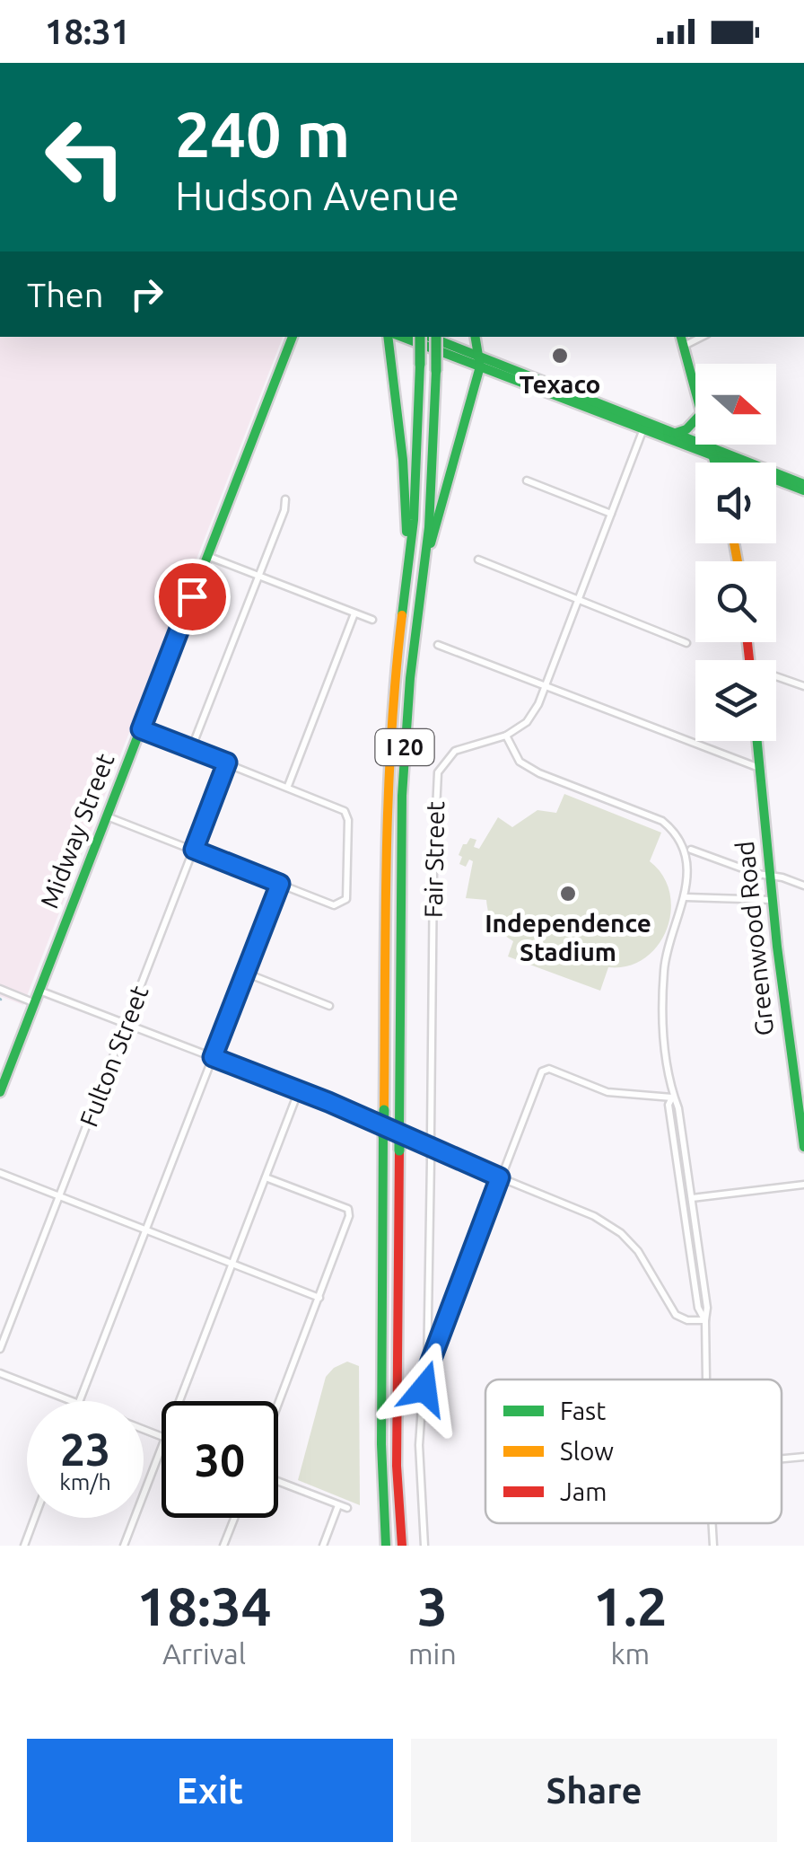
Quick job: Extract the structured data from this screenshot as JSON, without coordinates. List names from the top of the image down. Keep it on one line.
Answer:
{"streets":{"main road":["I 20","Midway Street","Greenwood Road"],"street":["Fair Street","Fulton Street"]},"places":["Texaco","Independence Stadium"],"legend":["Fast","Slow","Jam"],"north":"right","page":{"status":"18:31","turn":["240 m","Hudson Avenue"],"then":"Then","speed":"23 km/h","limit":"30","eta":["18:34","Arrival","3","min","1.2","km"],"buttons":["Exit","Share"]}}
